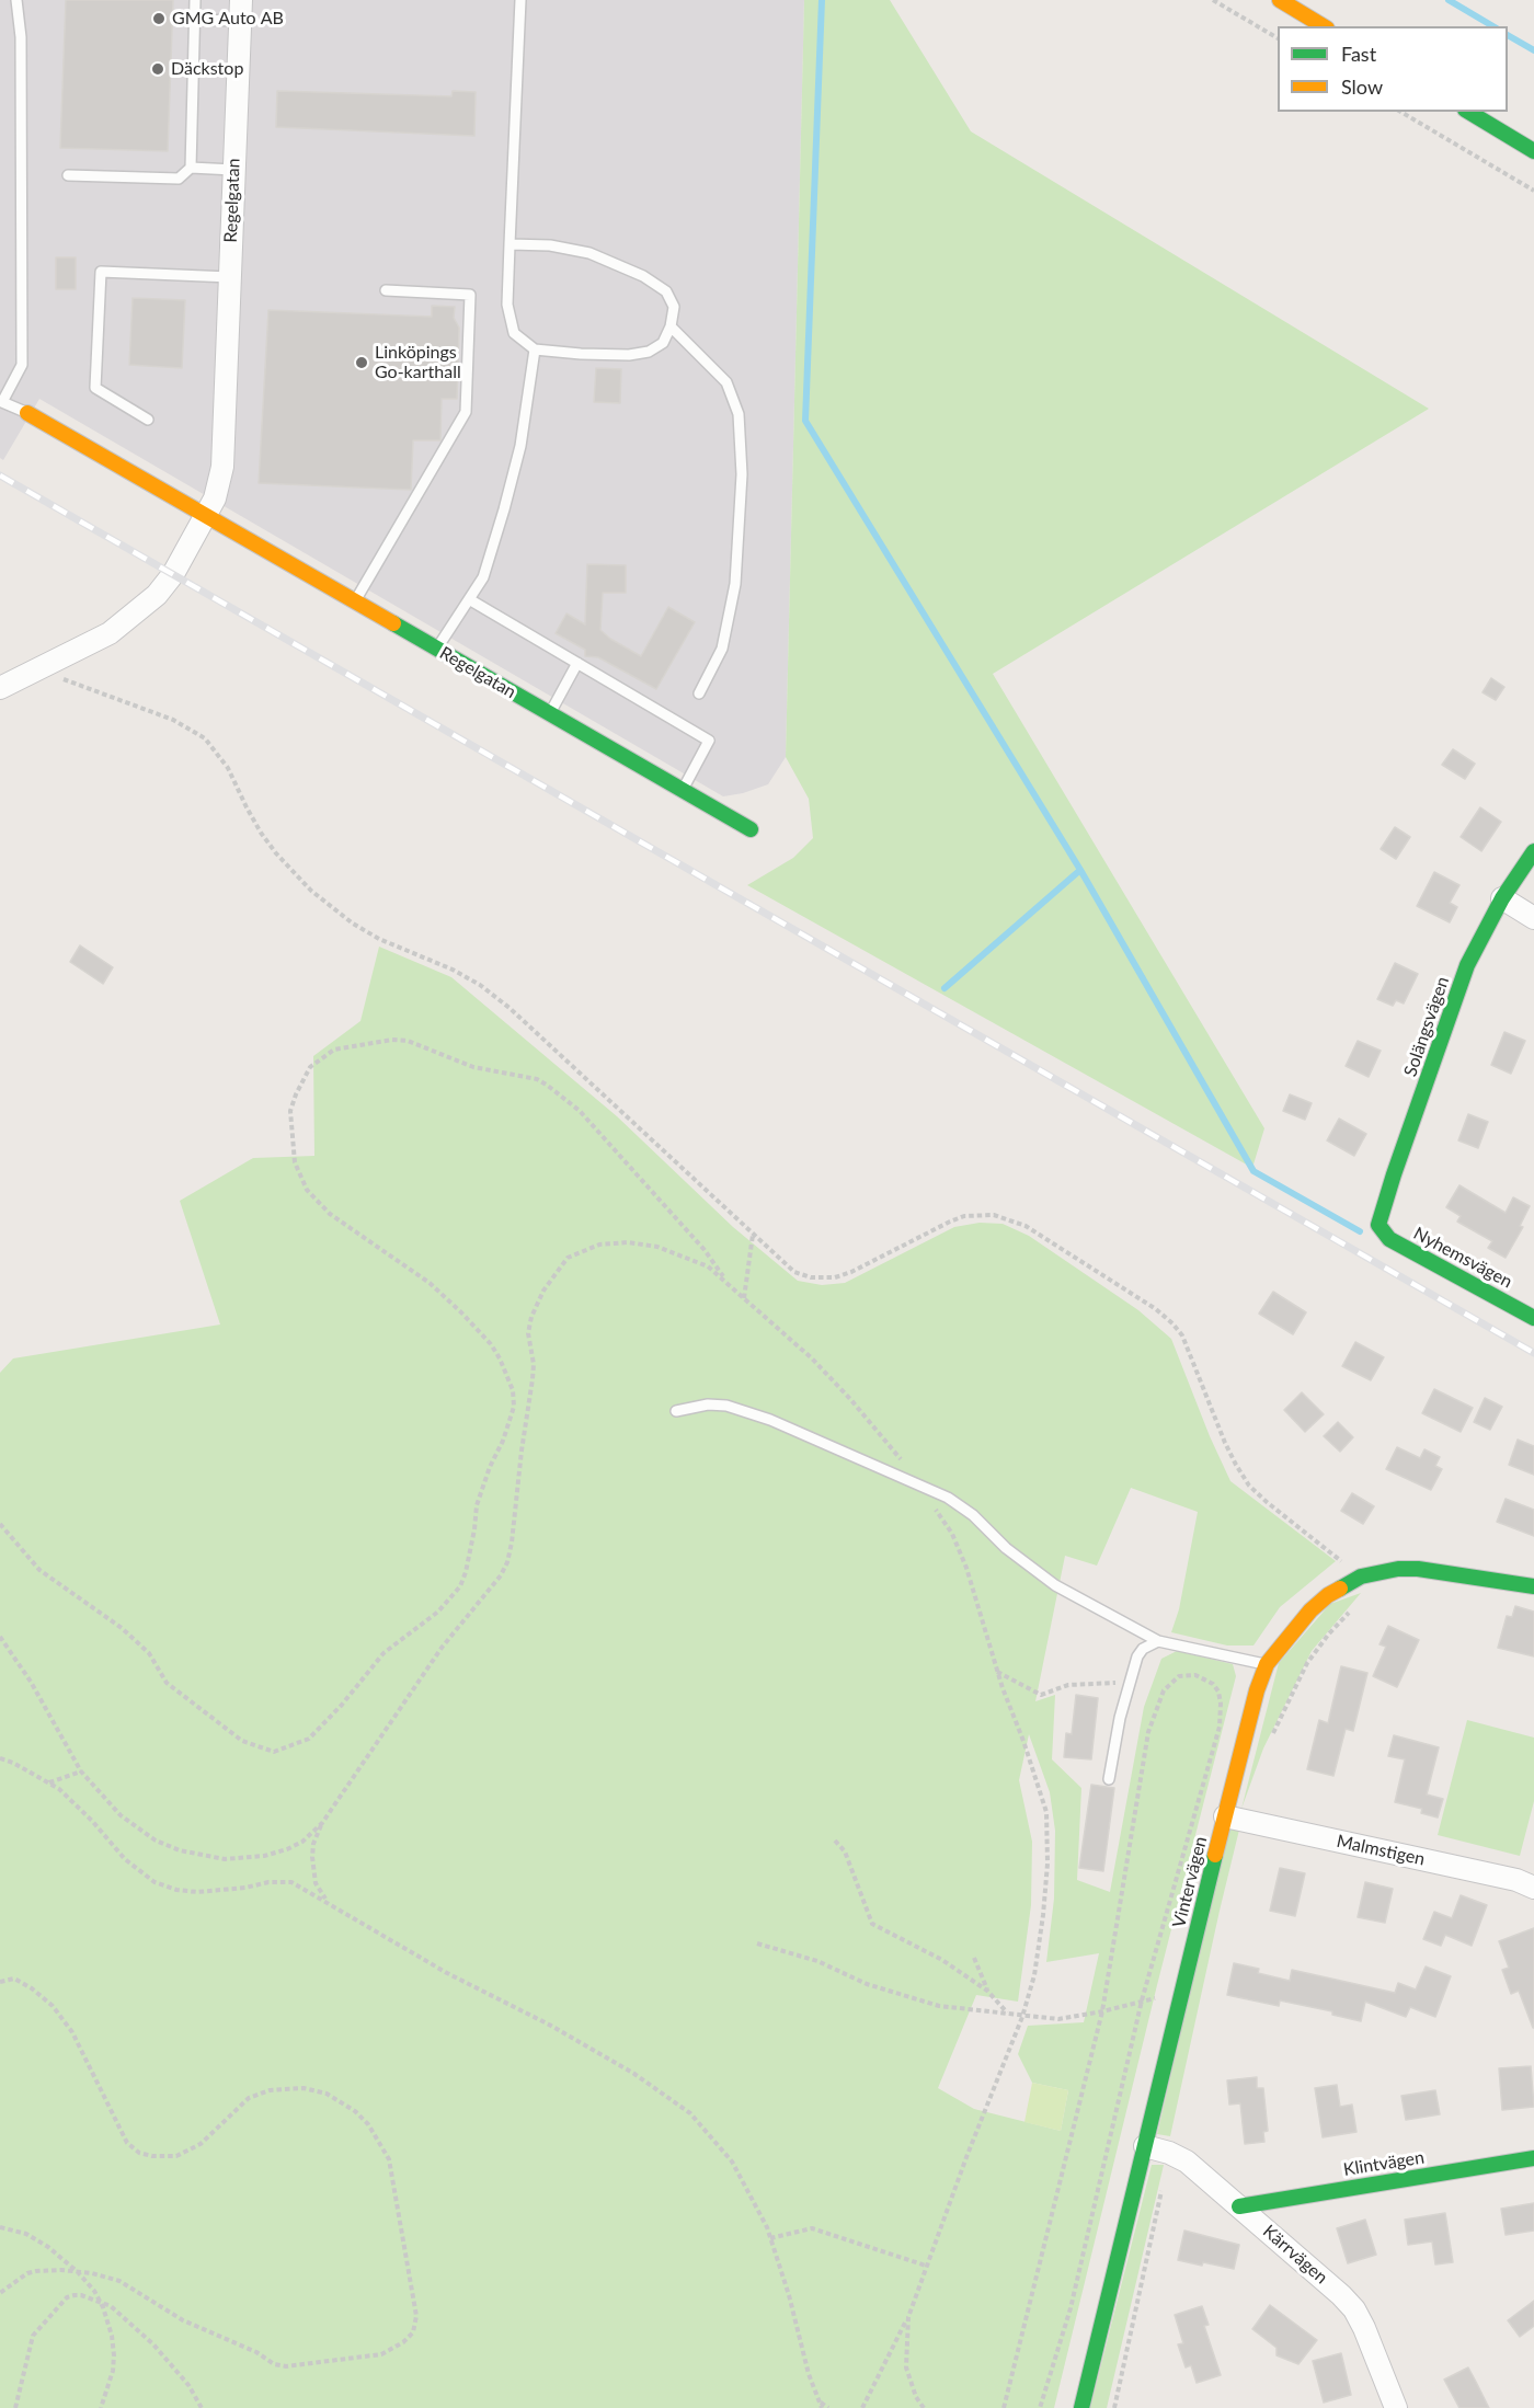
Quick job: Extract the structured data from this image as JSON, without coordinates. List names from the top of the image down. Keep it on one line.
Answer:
{"streets":{"street":["Regelgatan","Solängsvägen","Nyhemsvägen","Malmstigen","Vintervägen","Klintvägen","Kärrvägen"]},"crossings":[["Solängsvägen","Nyhemsvägen"],["Malmstigen","Vintervägen"],["Vintervägen","Kärrvägen"],["Klintvägen","Kärrvägen"]],"places":["GMG Auto AB","Däckstop","Linköpings Go-karthall"],"legend":["Fast","Slow"]}
